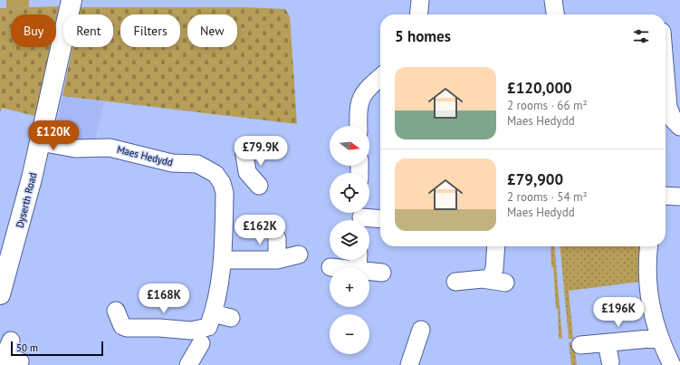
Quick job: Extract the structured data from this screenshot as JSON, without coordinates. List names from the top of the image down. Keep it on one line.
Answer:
{"streets":{"main road":["Dyserth Road"],"street":["Maes Hedydd"]},"crossings":[["Maes Hedydd","Dyserth Road"]],"scale_bar":"50 m","north":"right","page":{"chip":["Buy","Rent","Filters","New"],"heading":"5 homes","list":[{"name":"£120,000","note":"2 rooms · 66 m² · Maes Hedydd"},{"name":"£79,900","note":"2 rooms · 54 m² · Maes Hedydd"}],"price":["£120K","£79.9K","£162K","£168K","£196K"],"map_buttons":["+","−"],"scale":"50 m"}}
